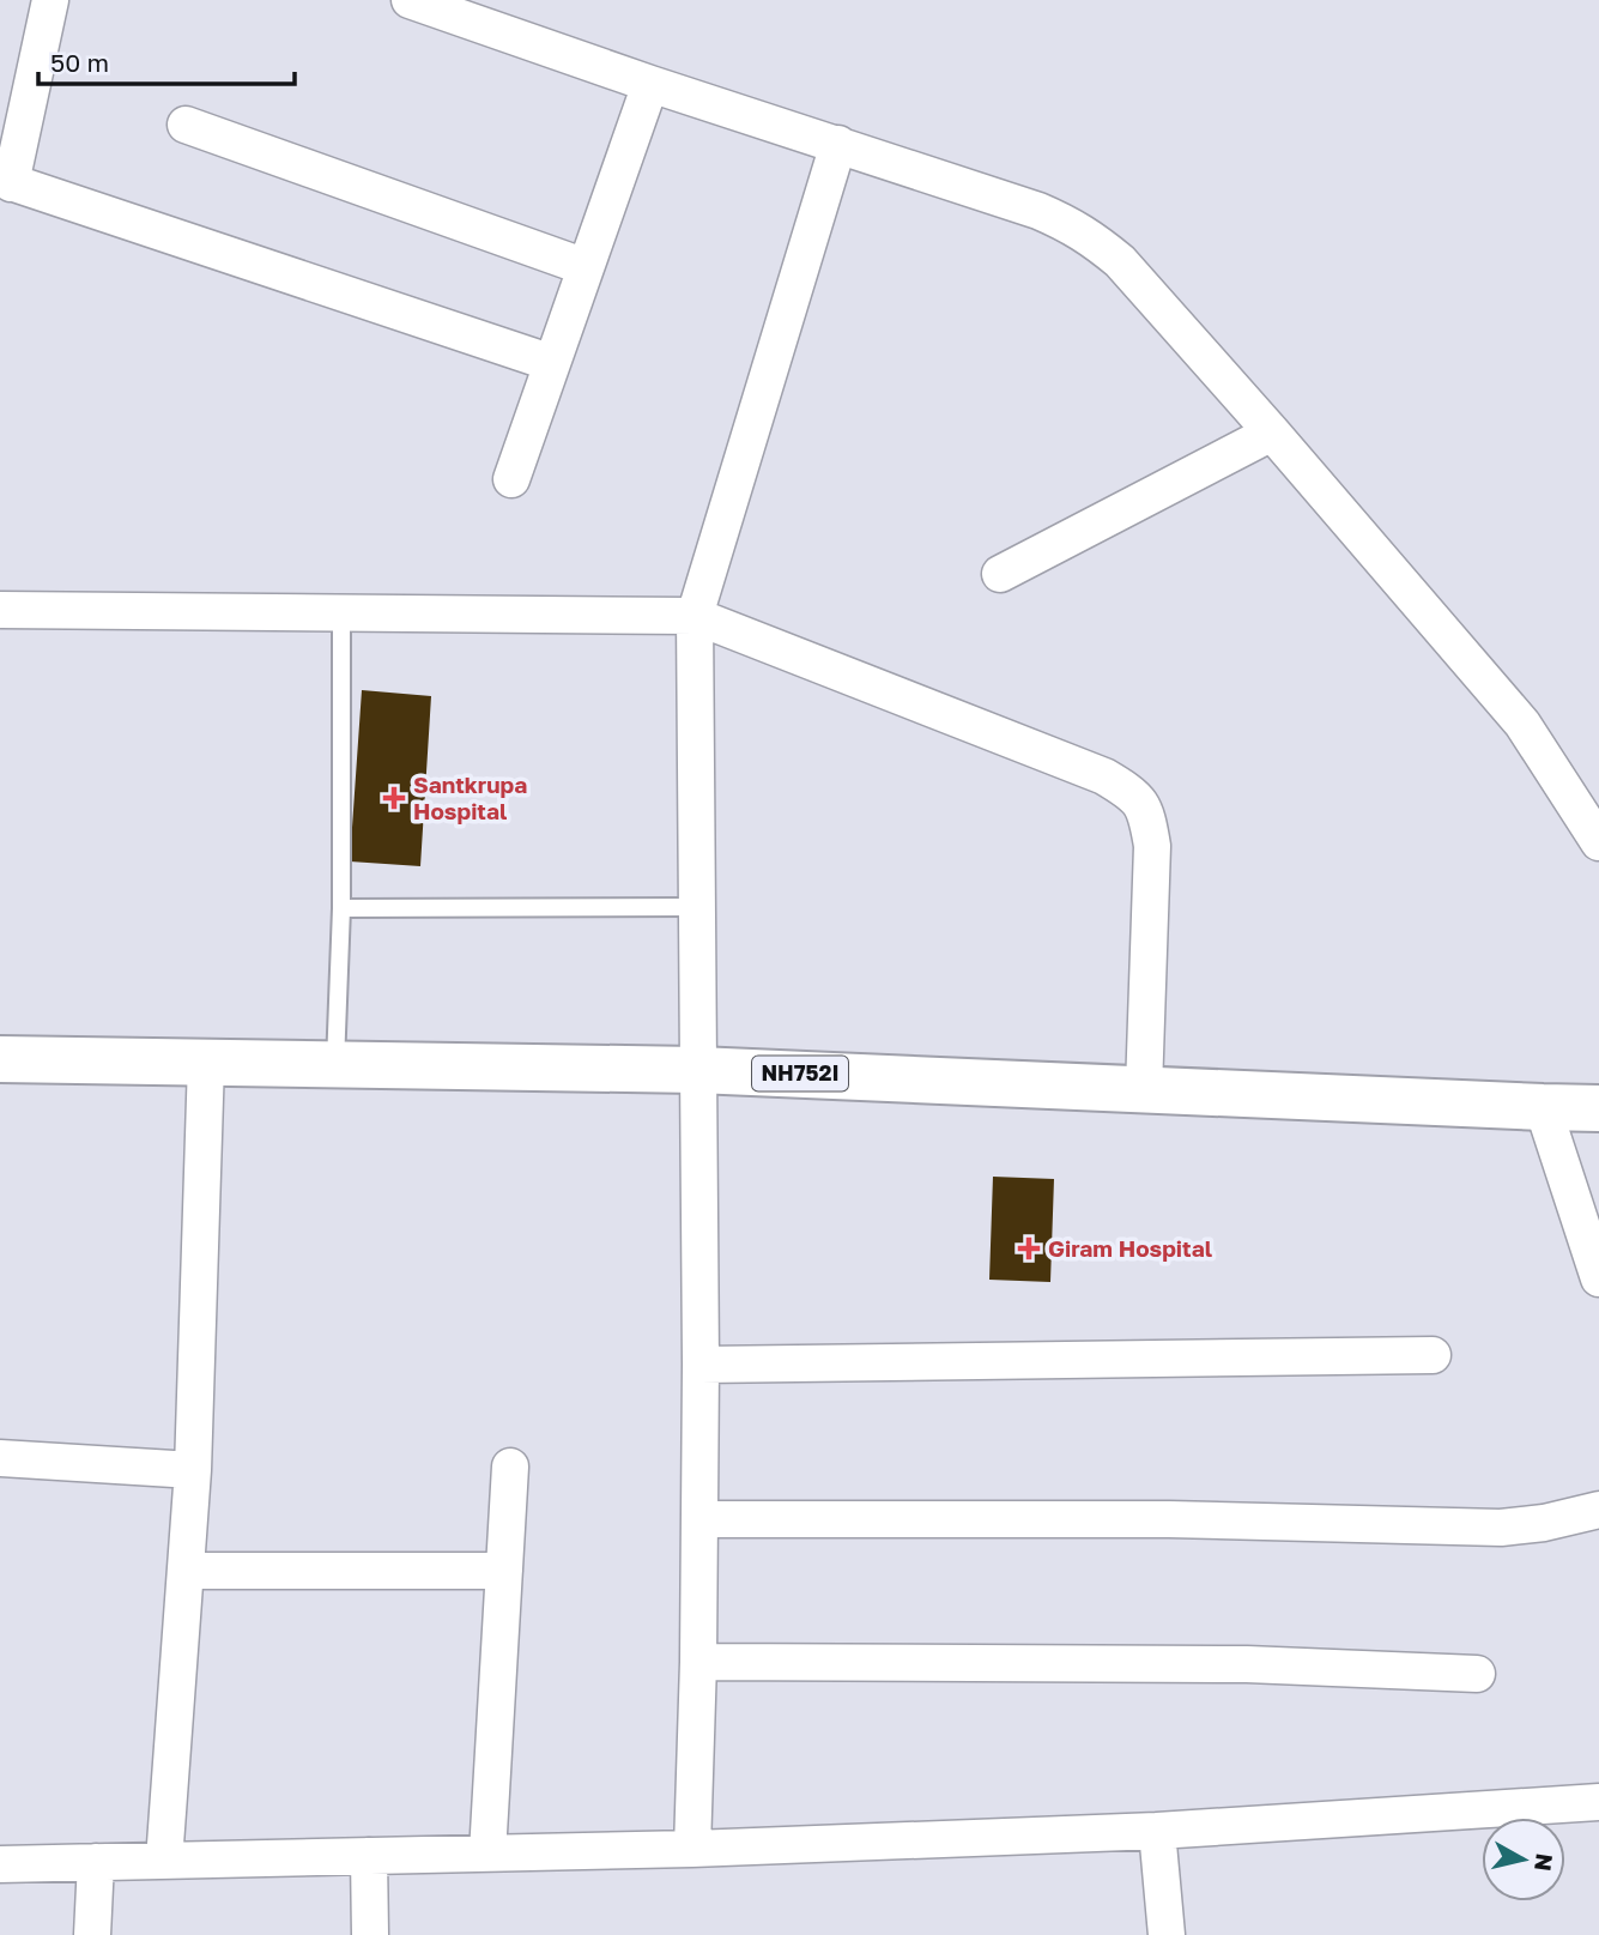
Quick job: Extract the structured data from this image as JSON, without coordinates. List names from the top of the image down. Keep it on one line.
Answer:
{"streets":{"highway":["NH752I"]},"places":{"health":["Santkrupa Hospital","Giram Hospital"]},"scale_bar":"50 m","north":"right"}
